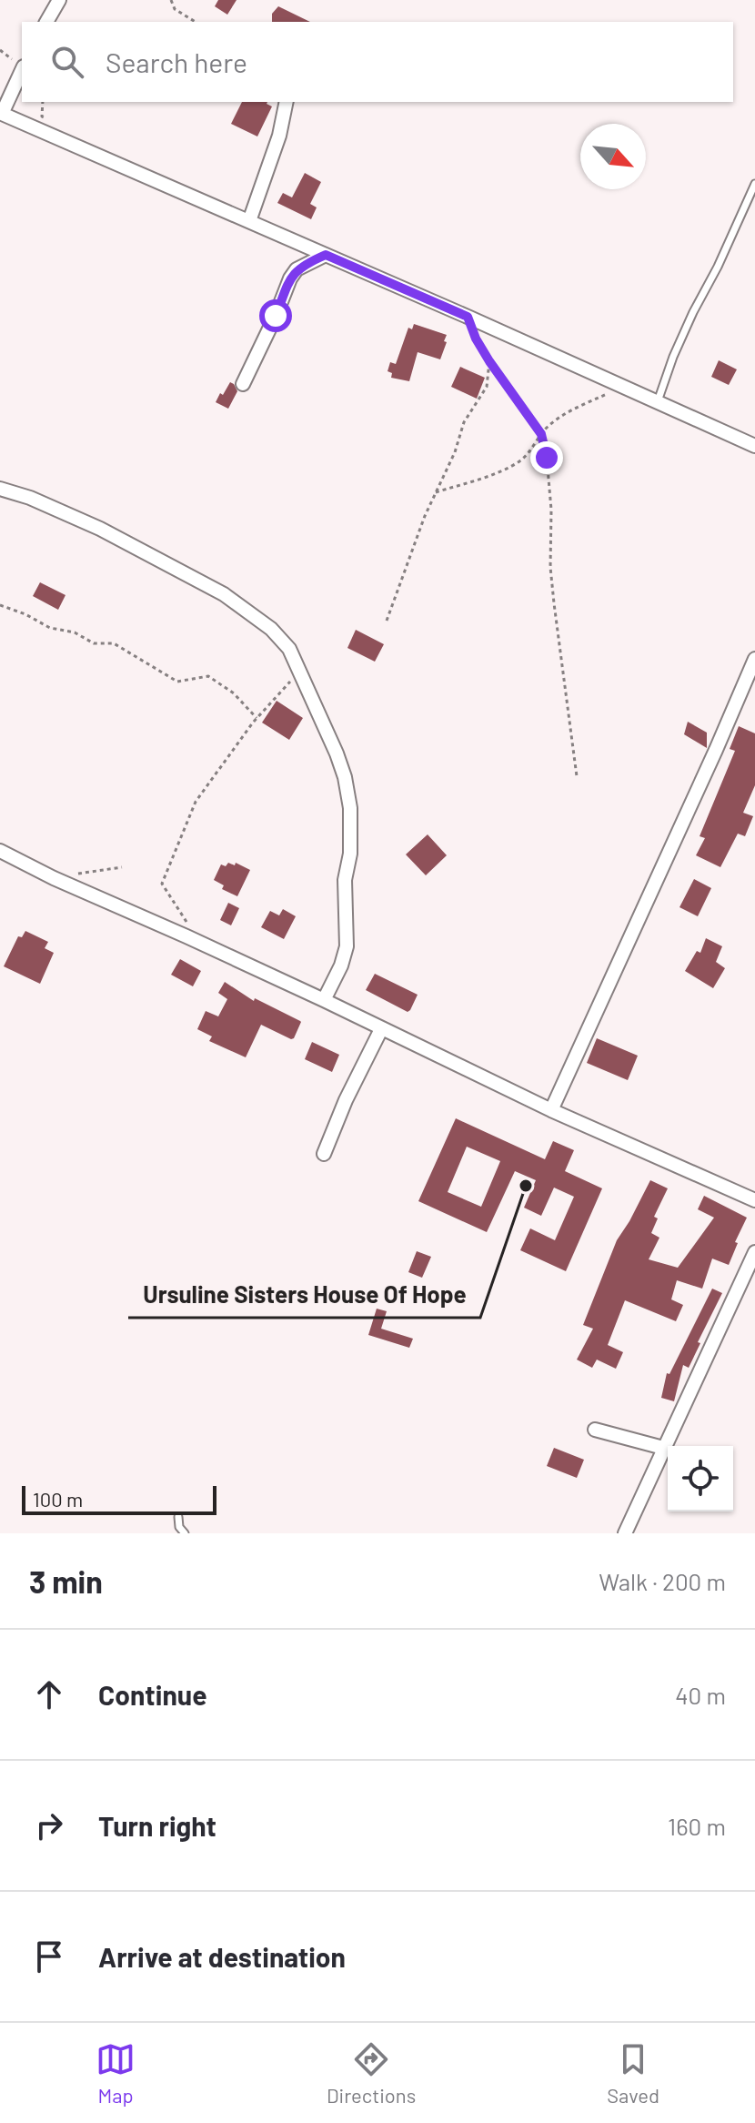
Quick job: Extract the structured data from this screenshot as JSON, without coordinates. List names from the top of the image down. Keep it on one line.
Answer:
{"places":["Ursuline Sisters House Of Hope"],"scale_bar":"100 m","north":"bottom right","page":{"search":"Search here","scale":"100 m","heading":["3 min","Walk · 200 m"],"list":[["Continue","40 m"],["Turn right","160 m"],"Arrive at destination"],"nav":["Map","Directions","Saved"]}}
